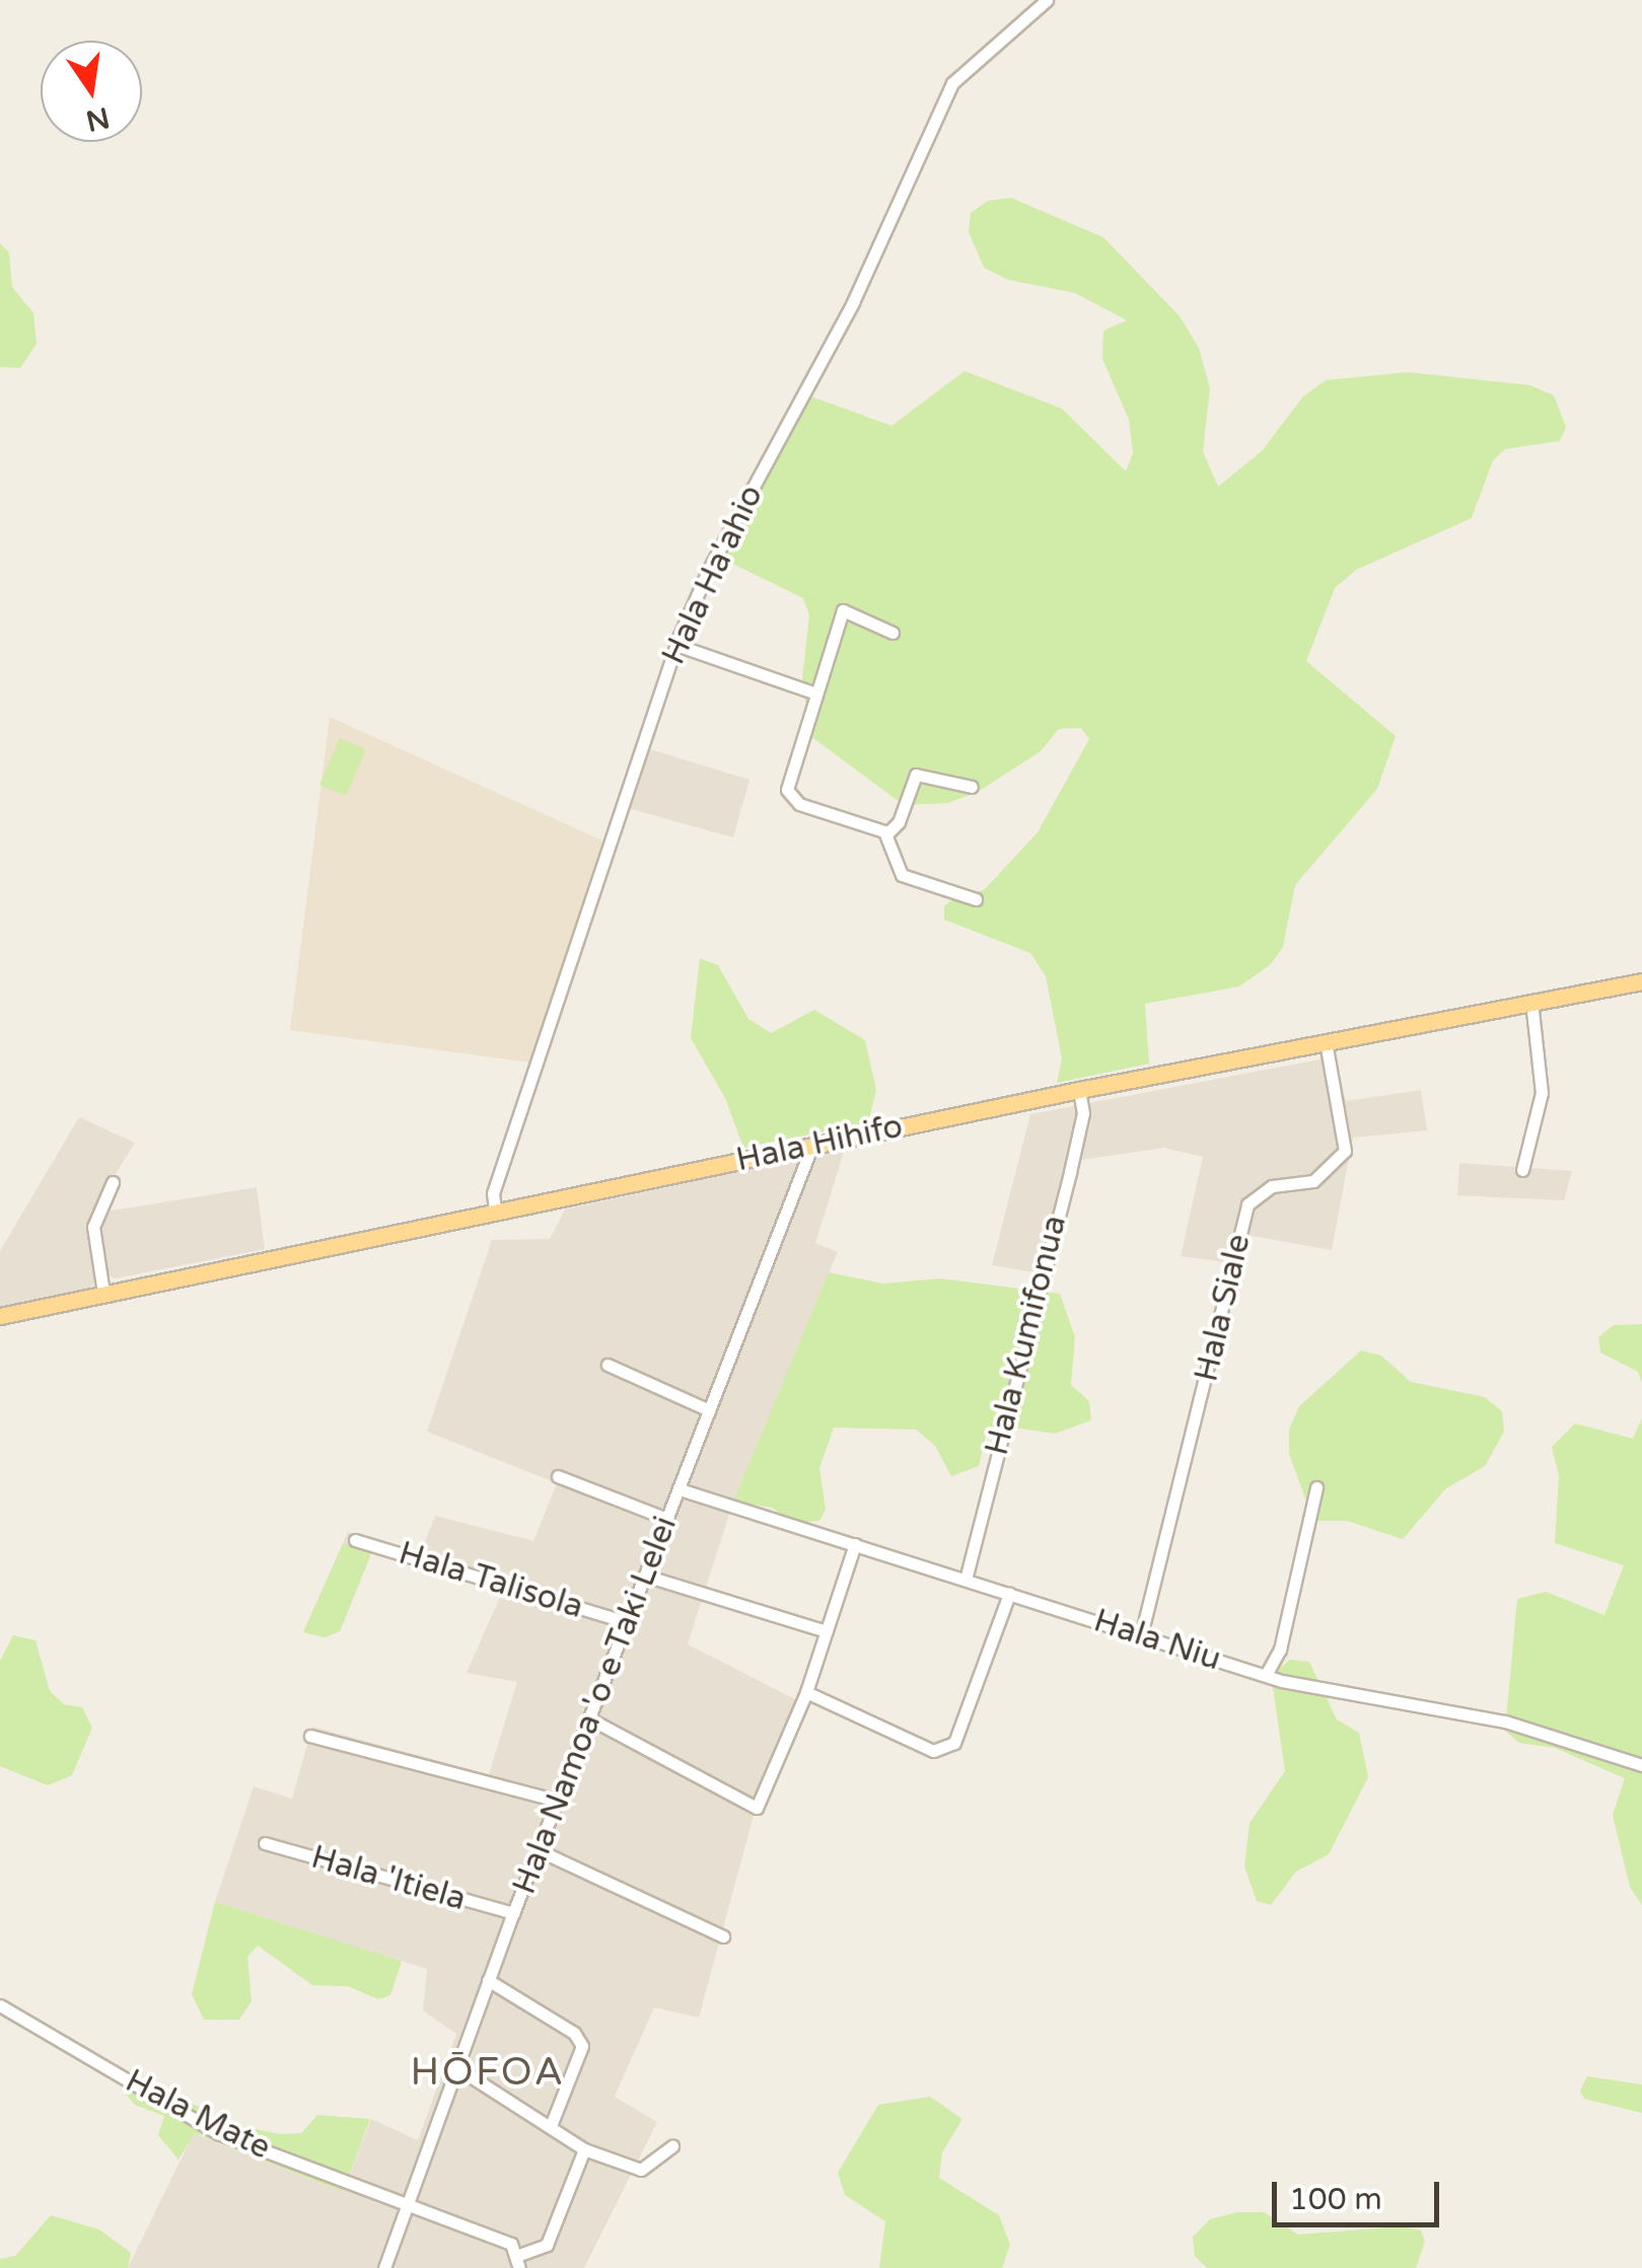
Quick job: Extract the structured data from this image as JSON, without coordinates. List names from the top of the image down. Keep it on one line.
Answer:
{"streets":{"main road":["Hala Hihifo"],"street":["Hala Ha'ahio","Hala Siale","Hala Kumifonua","Hala Talisola","Hala Niu","Hala Namoa 'o e Taki Lelei","Hala 'Itiela","Hala Mate"]},"crossings":[["Hala Ha'ahio","Hala Hihifo"],["Hala Hihifo","Hala Siale"],["Hala Hihifo","Hala Kumifonua"],["Hala Hihifo","Hala Namoa 'o e Taki Lelei"],["Hala Siale","Hala Niu"],["Hala Kumifonua","Hala Niu"],["Hala Talisola","Hala Namoa 'o e Taki Lelei"],["Hala Niu","Hala Namoa 'o e Taki Lelei"],["Hala Namoa 'o e Taki Lelei","Hala 'Itiela"],["Hala Namoa 'o e Taki Lelei","Hala Mate"]],"districts":["HŌFOA"],"scale_bar":"100 m","north":"bottom"}
